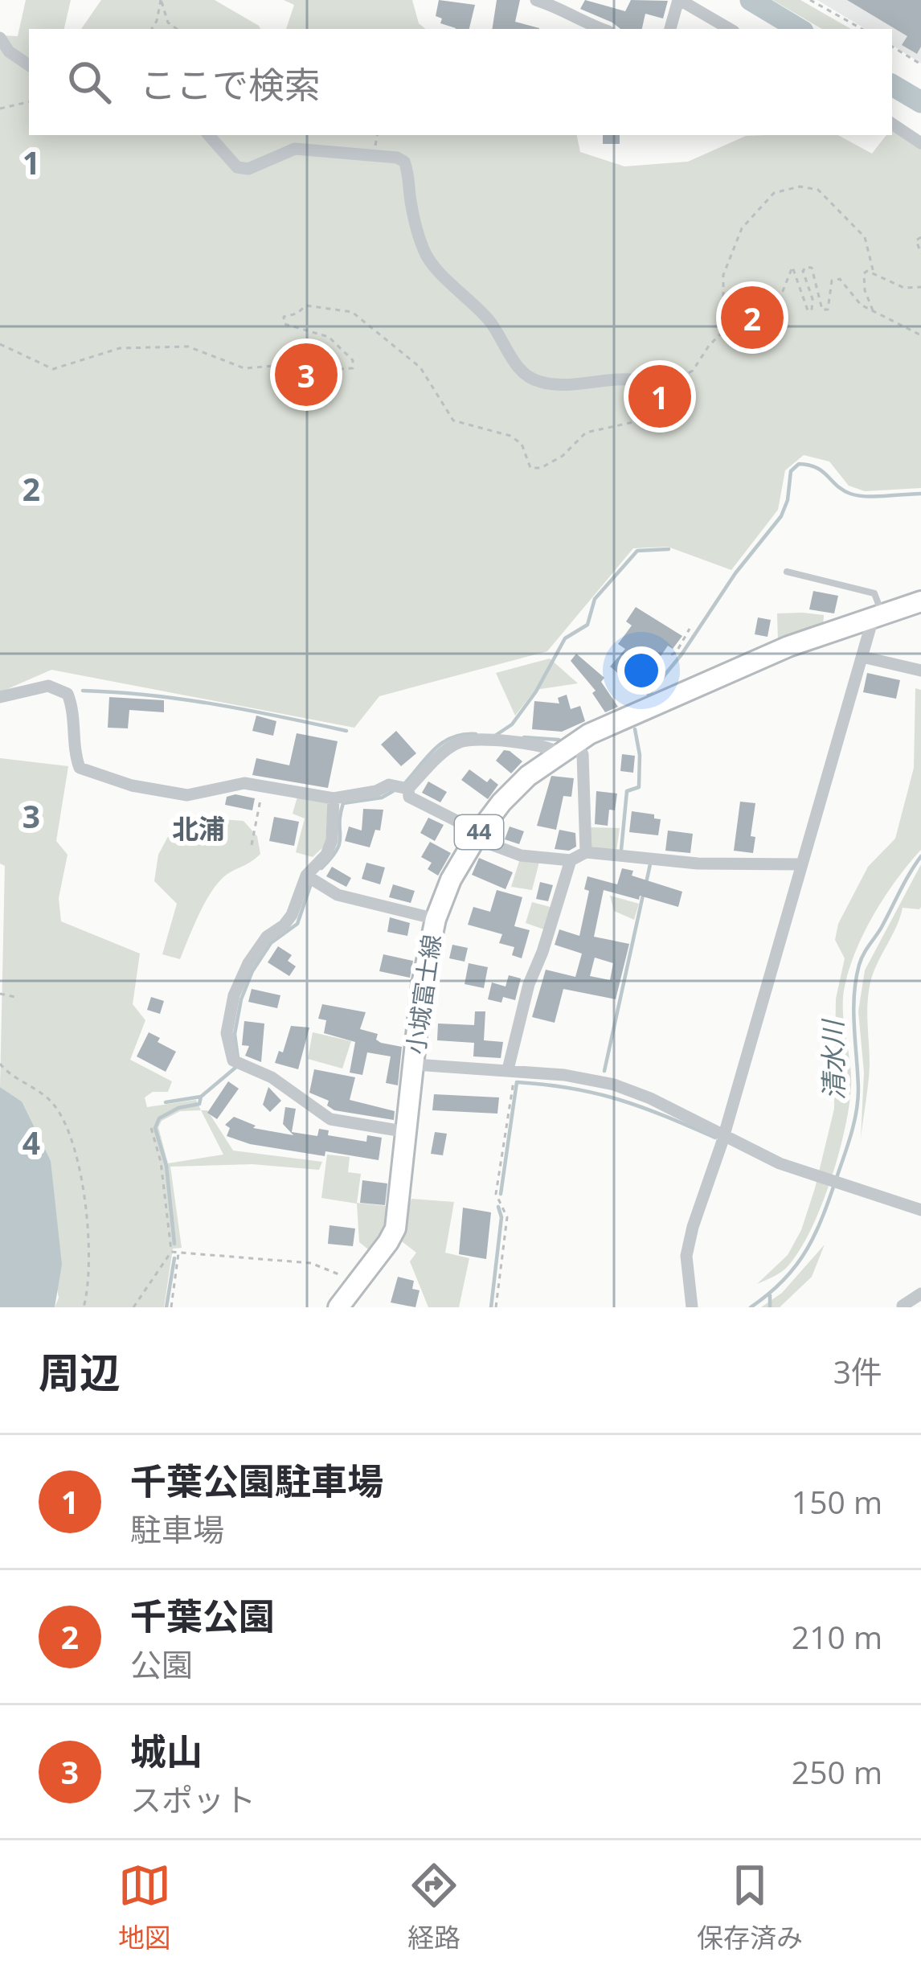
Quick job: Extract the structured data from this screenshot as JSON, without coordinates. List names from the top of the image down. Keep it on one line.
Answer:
{"streets":{"main road":["44","小城富士線"]},"districts":["北浦"],"water":["清水川"],"page":{"search":"ここで検索","pins":["2","3","1"],"heading":["周辺","3件"],"list":[{"mark":"1","name":"千葉公園駐車場","note":"駐車場","value":"150 m"},{"mark":"2","name":"千葉公園","note":"公園","value":"210 m"},{"mark":"3","name":"城山","note":"スポット","value":"250 m"}],"nav":["地図","経路","保存済み"]},"grid":{"rows":["1","2","3","4"]}}
